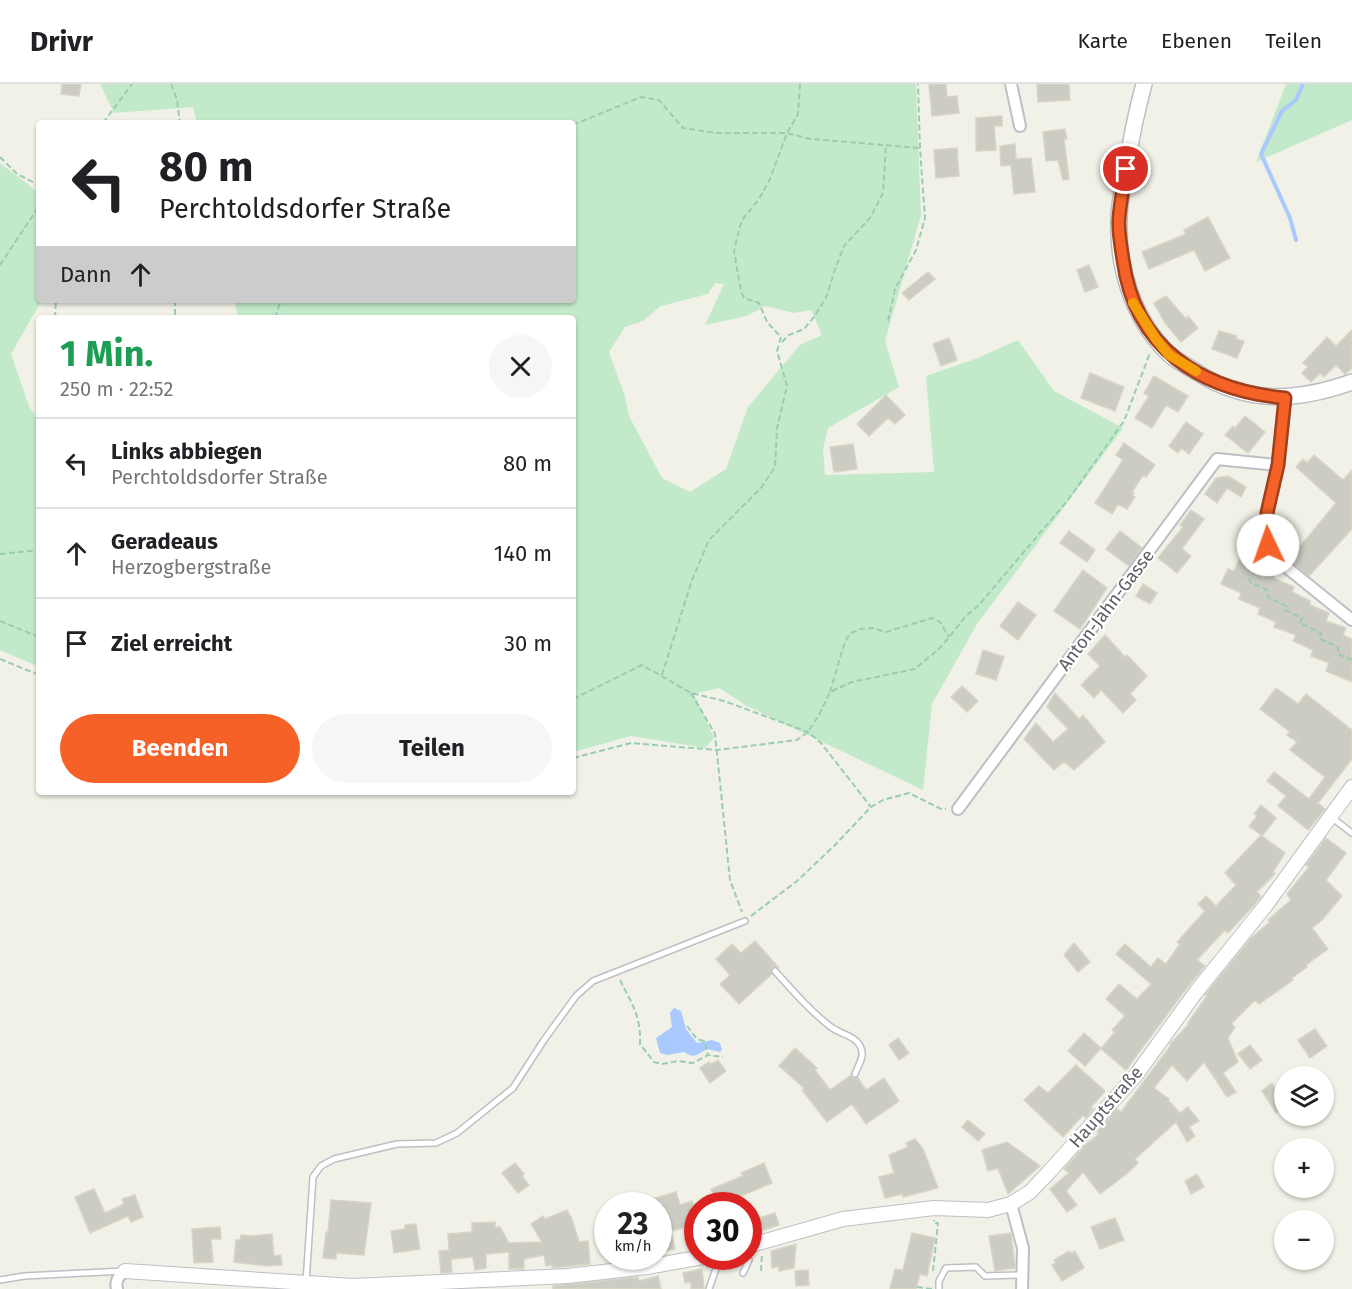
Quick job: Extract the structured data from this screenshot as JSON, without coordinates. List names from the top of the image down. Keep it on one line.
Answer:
{"streets":{"street":["Anton-Jahn-Gasse","Hauptstraße"]},"page":{"header":"Drivr","nav":["Karte","Ebenen","Teilen"],"turn":["80 m","Perchtoldsdorfer Straße"],"then":"Dann","heading":["1 Min.","250 m · 22:52"],"list":[{"name":"Links abbiegen","note":"Perchtoldsdorfer Straße","value":"80 m"},{"name":"Geradeaus","note":"Herzogbergstraße","value":"140 m"},{"name":"Ziel erreicht","value":"30 m"}],"buttons":["Beenden","Teilen"],"map_buttons":["+","−"],"speed":"23 km/h","limit":"30"}}
